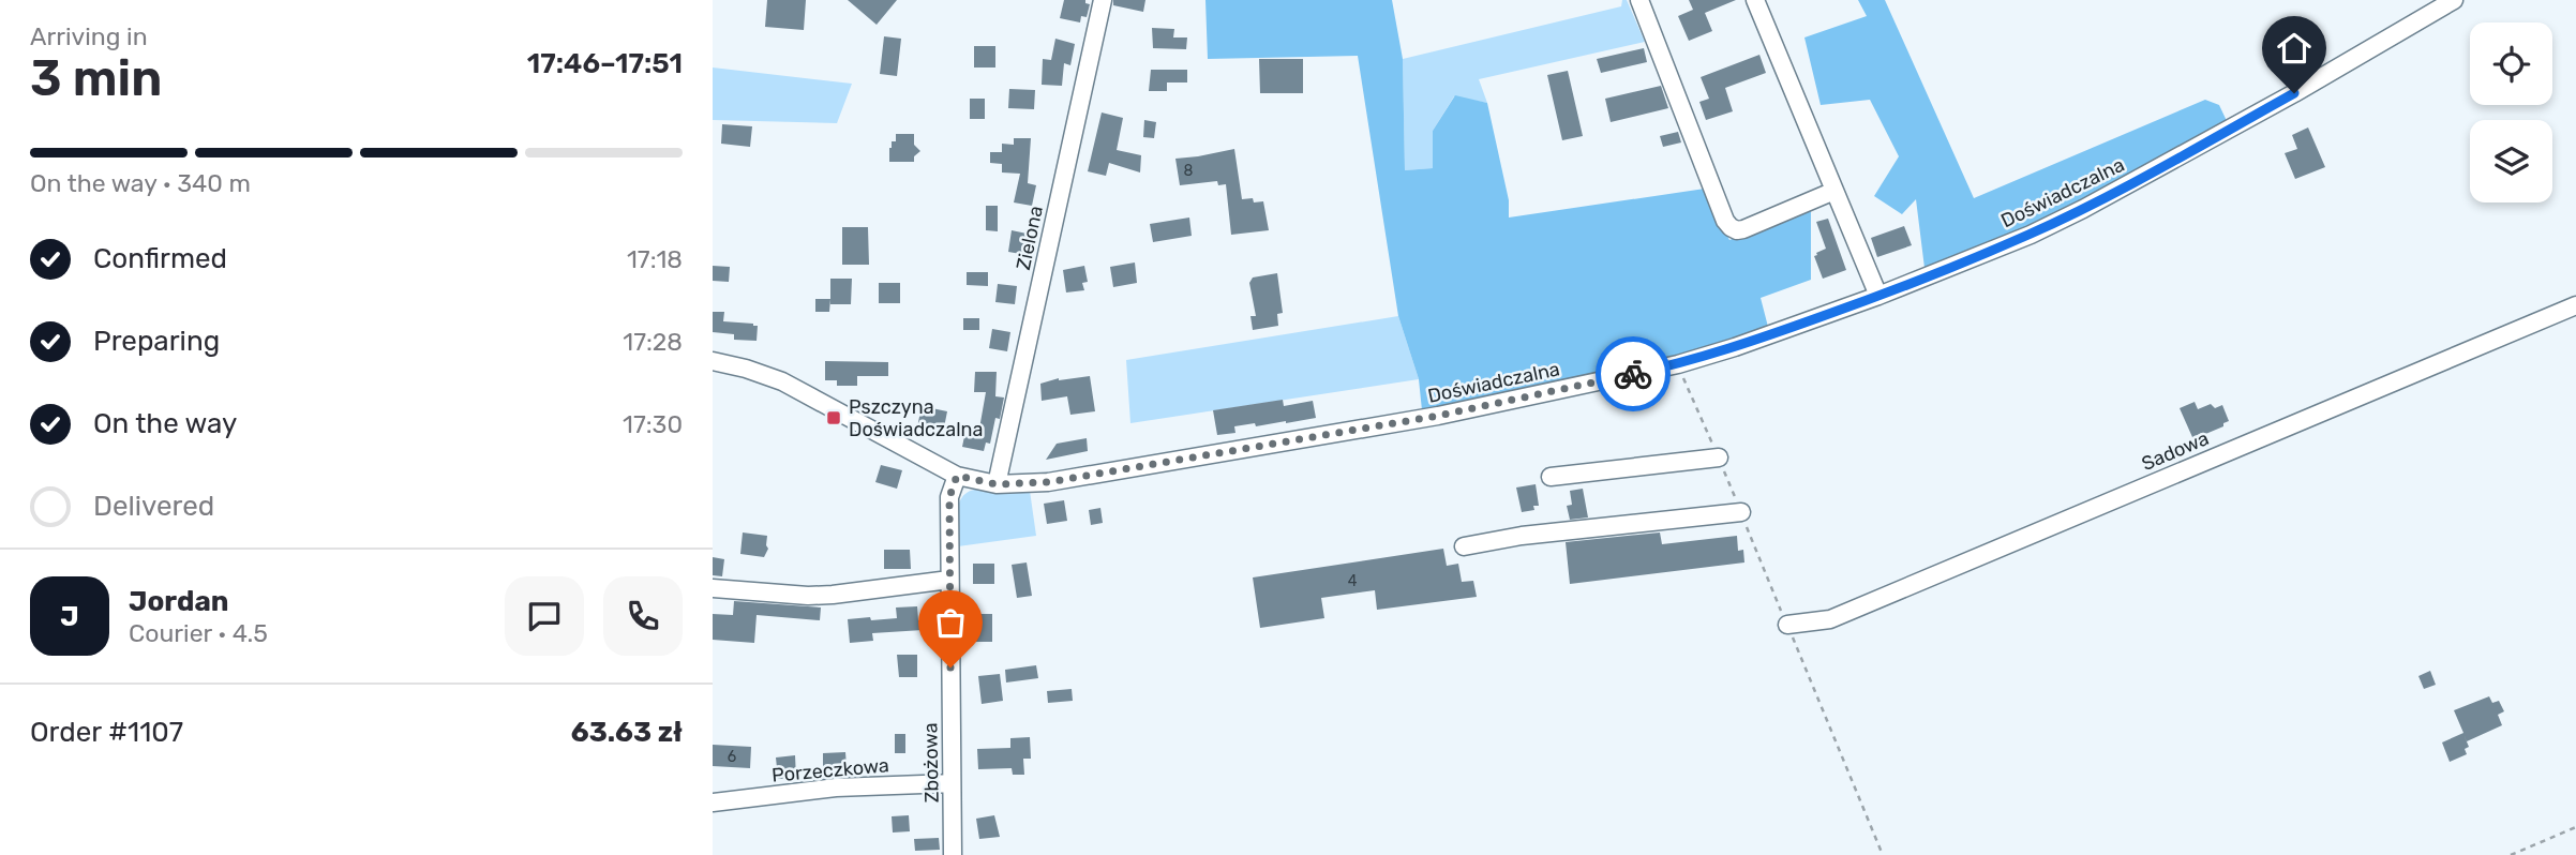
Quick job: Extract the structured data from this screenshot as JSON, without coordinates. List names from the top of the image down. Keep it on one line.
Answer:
{"streets":{"street":["Doświadczalna","Zielona","Sadowa","Zbożowa","Porzeczkowa"]},"crossings":[["Doświadczalna","Zielona"],["Doświadczalna","Zbożowa"],["Zbożowa","Porzeczkowa"]],"places":{"transit":["Pszczyna Doświadczalna"]},"house_numbers":["8","4","6"],"page":{"heading":["3 min","Arriving in","17:46–17:51"],"panel":["Jordan","Courier · 4.5","Order #1107","63.63 zł"],"bar":"On the way · 340 m","list":[["Confirmed","17:18"],["Preparing","17:28"],["On the way","17:30"],"Delivered"],"round":"J"}}
